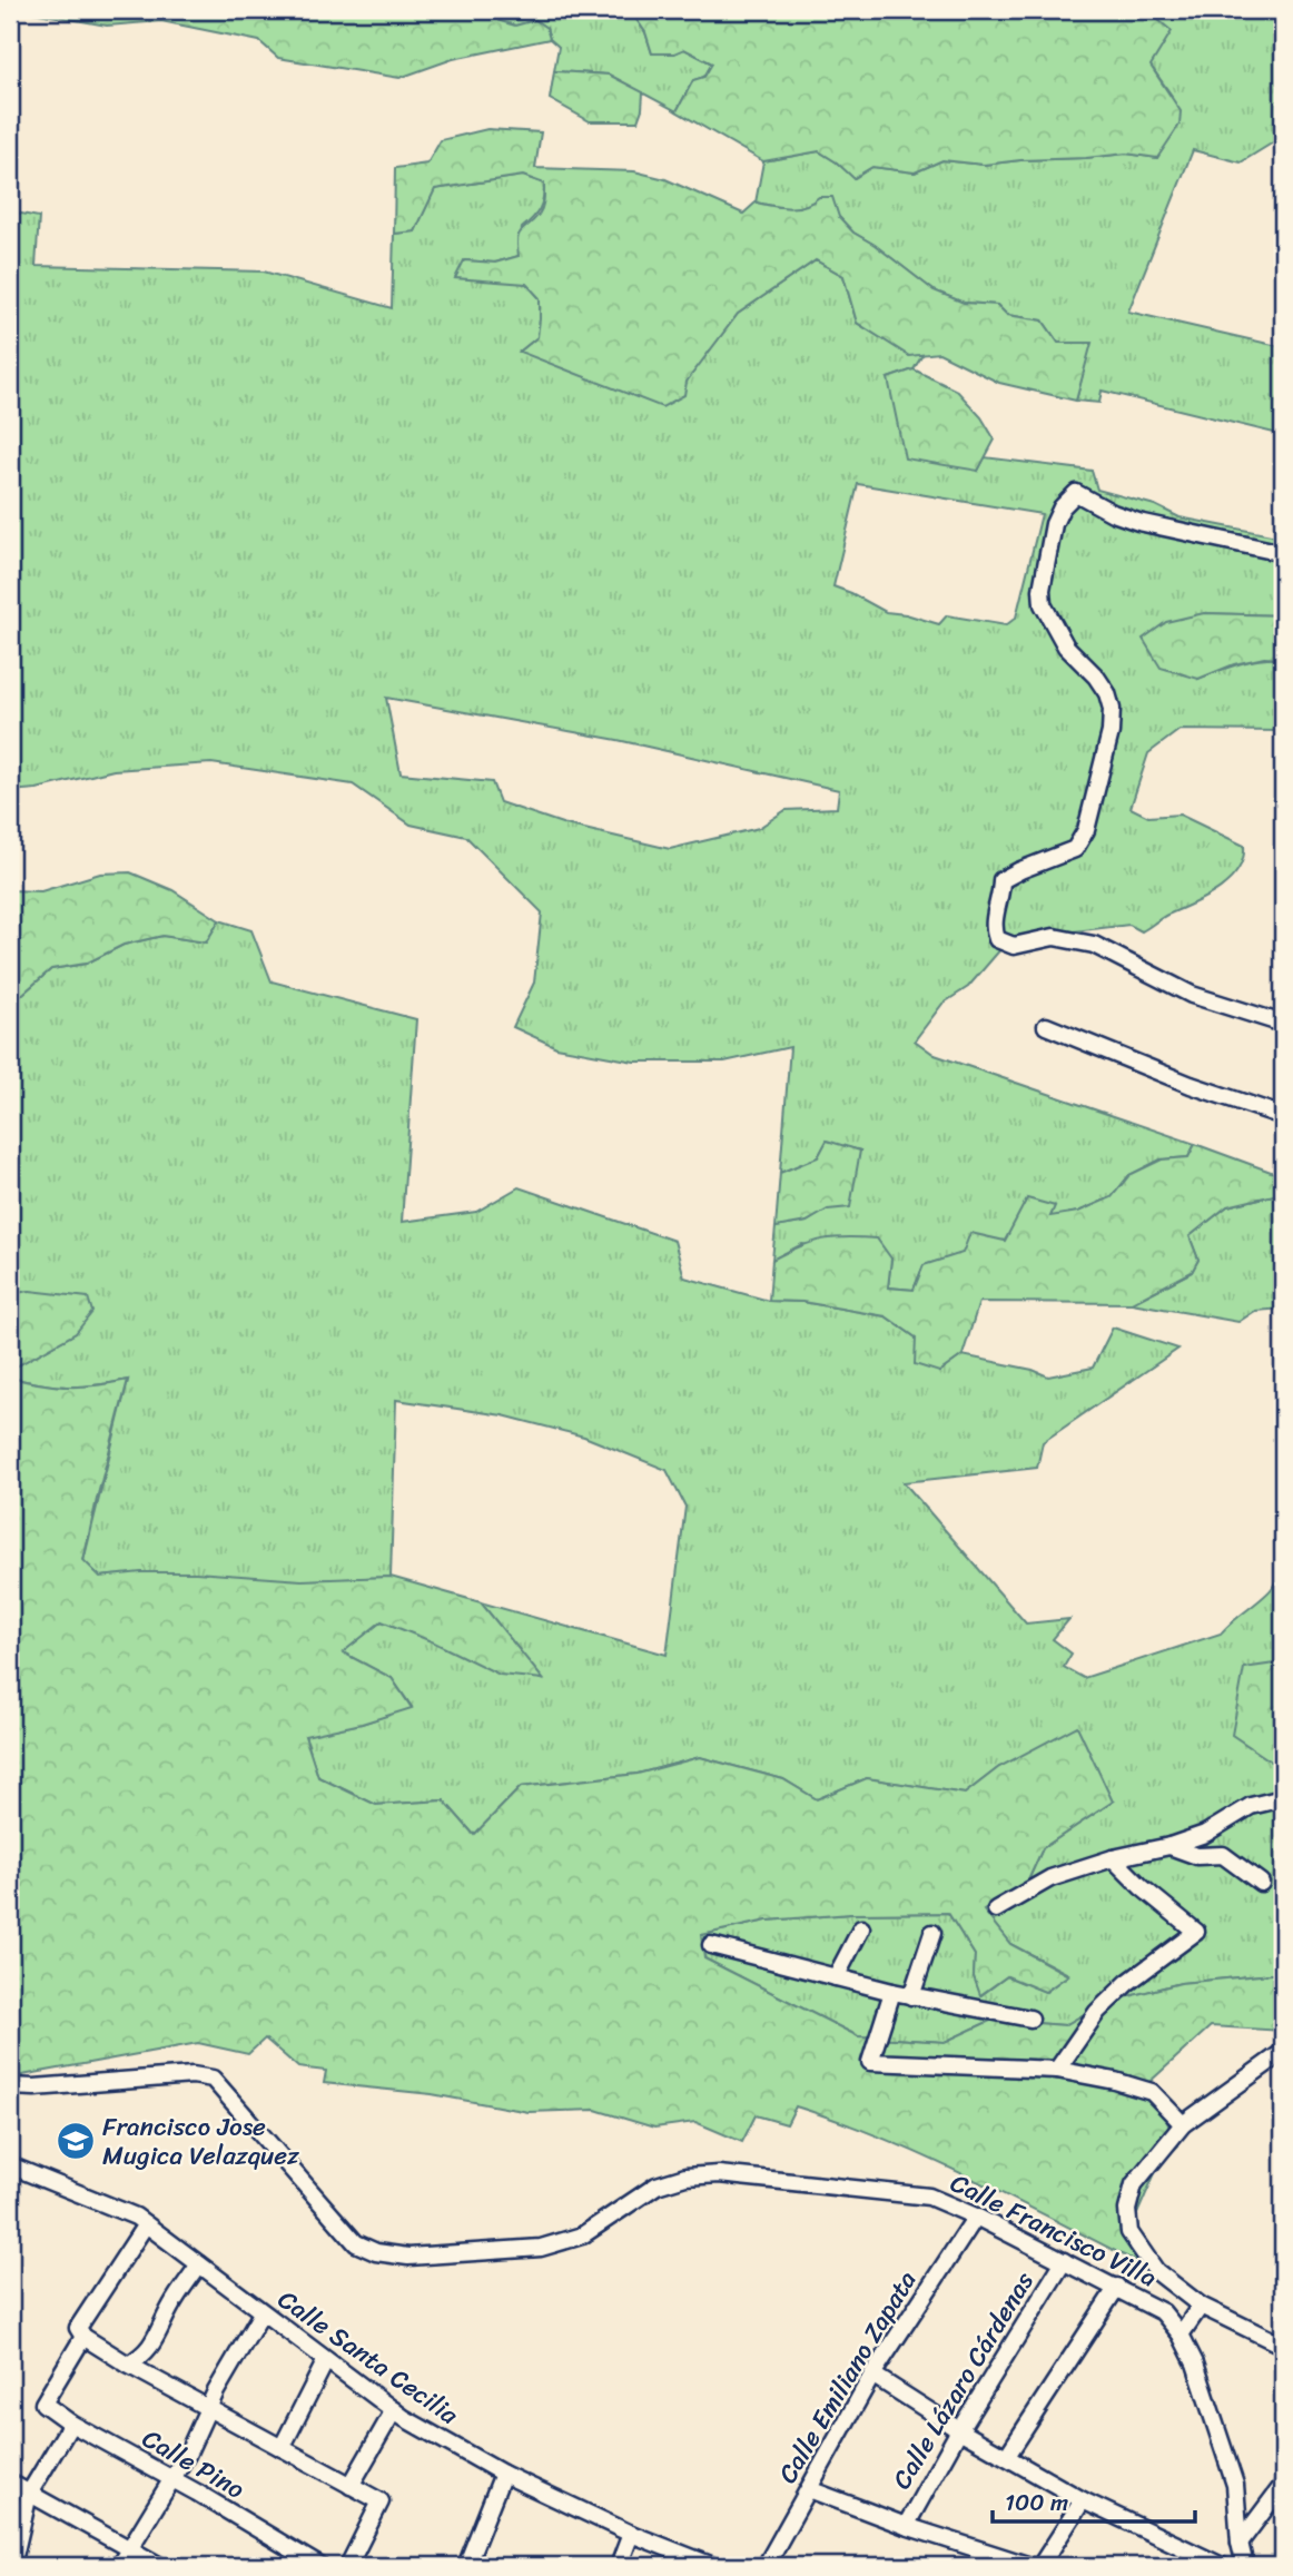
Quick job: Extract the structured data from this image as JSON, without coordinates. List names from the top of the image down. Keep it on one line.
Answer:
{"streets":{"street":["Calle Francisco Villa","Calle Santa Cecilia","Calle Emiliano Zapata","Calle Lázaro Cárdenas","Calle Pino"]},"crossings":[["Calle Francisco Villa","Calle Emiliano Zapata"],["Calle Francisco Villa","Calle Lázaro Cárdenas"]],"places":{"school or university":["Francisco Jose Mugica Velazquez"]},"scale_bar":"100 m"}
